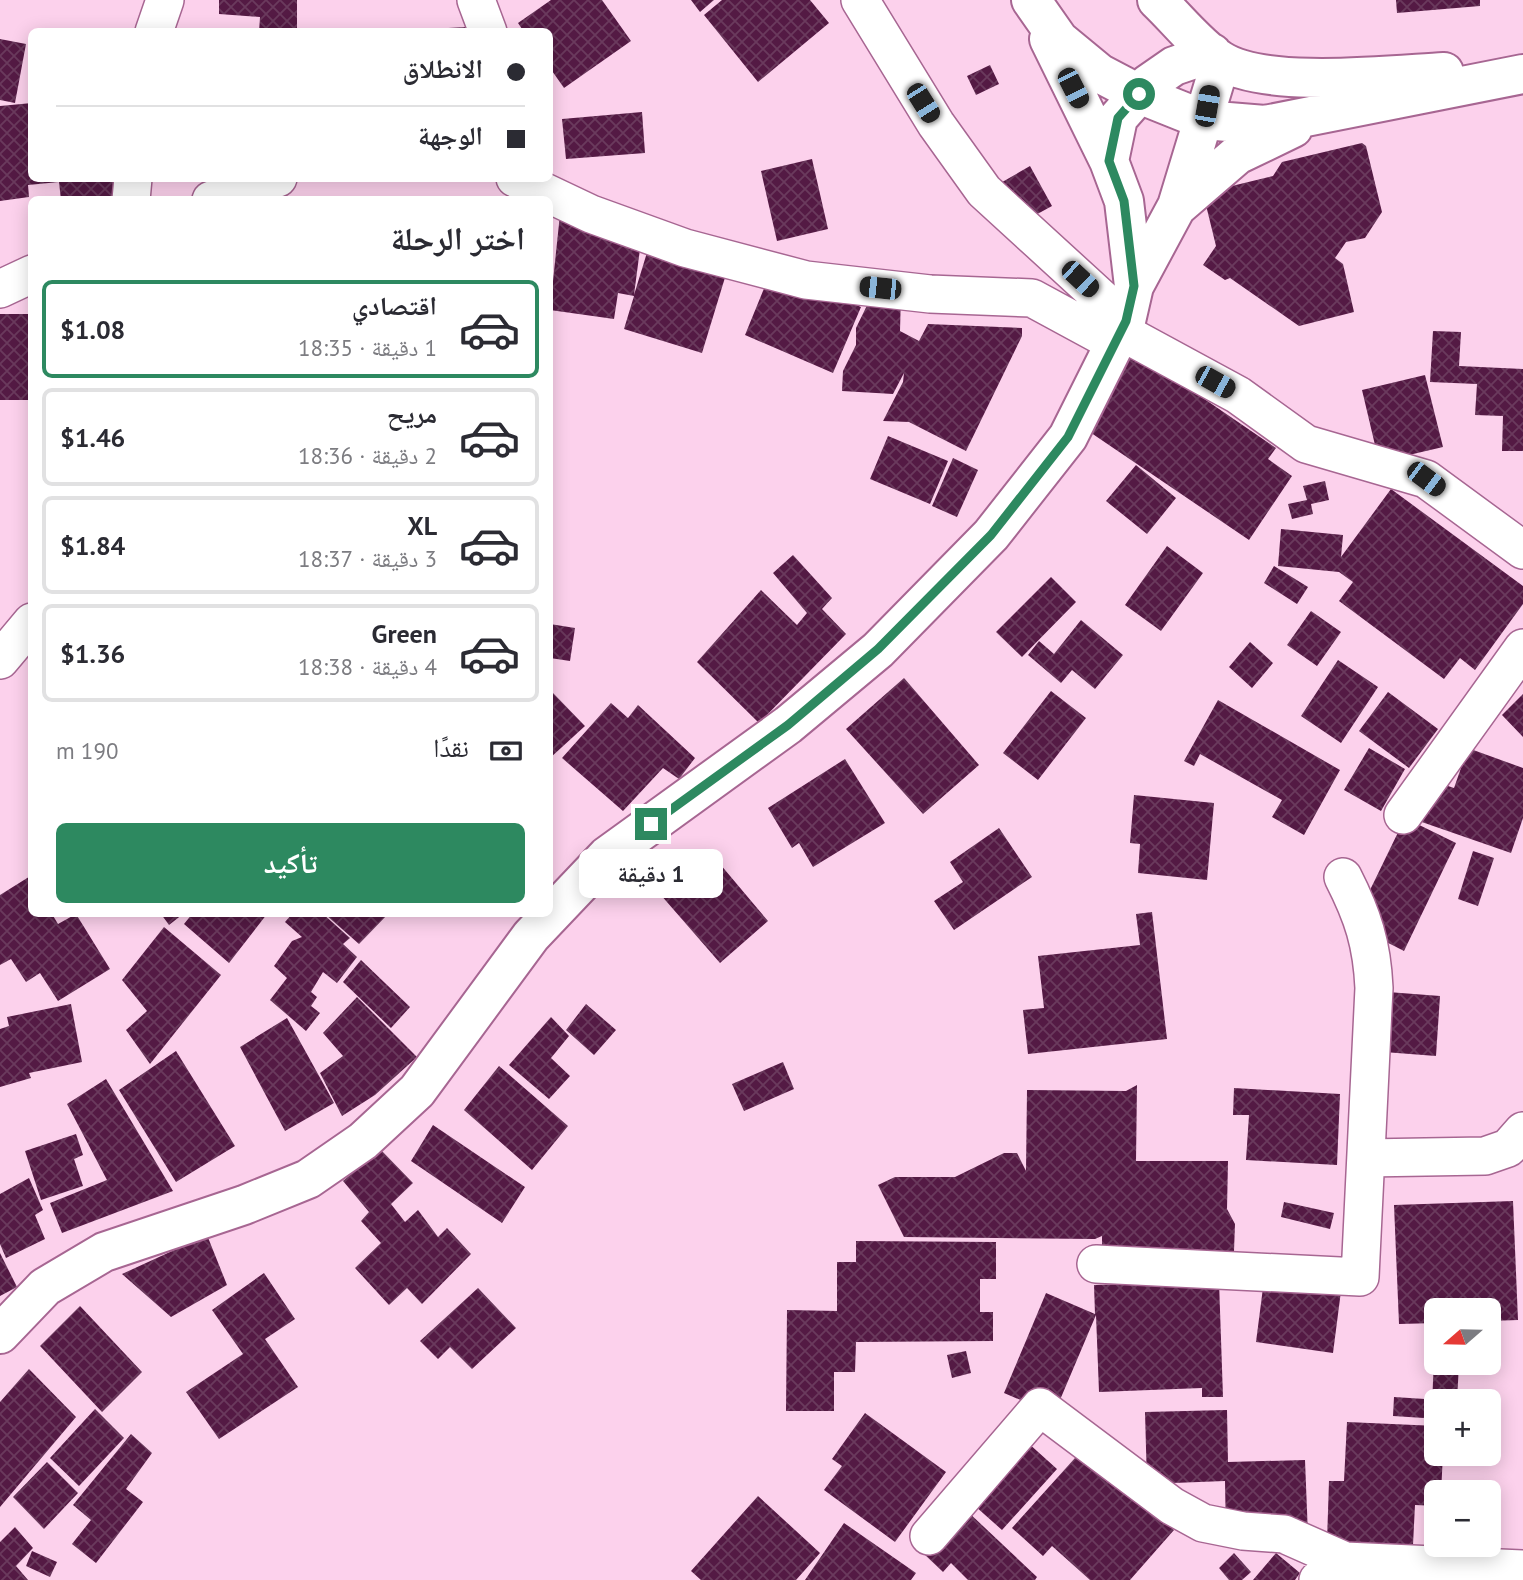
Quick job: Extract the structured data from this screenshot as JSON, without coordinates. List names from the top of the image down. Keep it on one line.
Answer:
{"north":"left","page":{"banner":["الانطلاق","الوجهة"],"heading":"اختر الرحلة","list":[{"name":"اقتصادي","note":"1 دقيقة · 18:35","value":"$1.08"},{"name":"مريح","note":"2 دقيقة · 18:36","value":"$1.46"},{"name":"XL","note":"3 دقيقة · 18:37","value":"$1.84"},{"name":"Green","note":"4 دقيقة · 18:38","value":"$1.36"}],"pay":["نقدًا","190 m"],"buttons":"تأكيد","bubble":"1 دقيقة","map_buttons":["+","−"]}}
